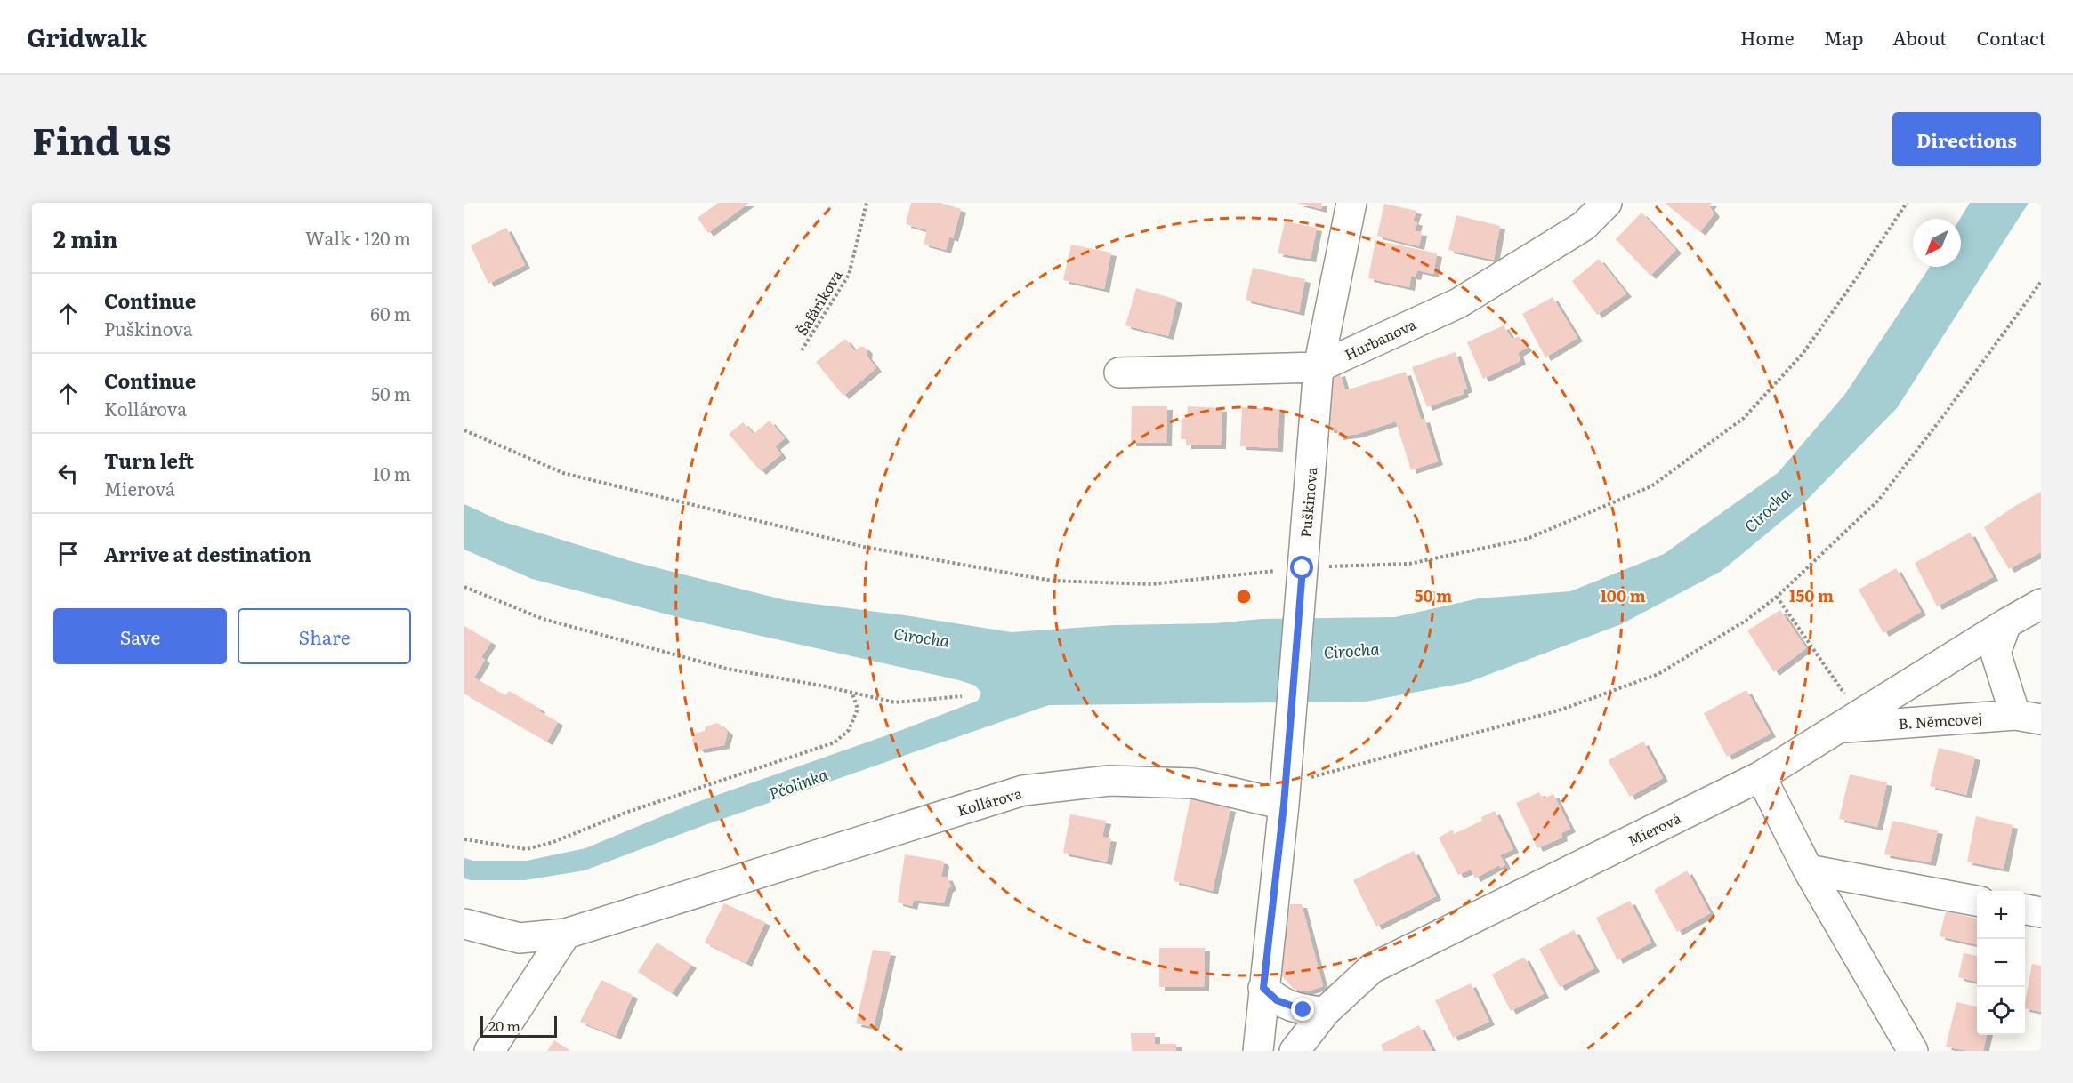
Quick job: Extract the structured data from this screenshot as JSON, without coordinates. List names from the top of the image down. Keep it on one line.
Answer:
{"streets":{"street":["Hurbanova","Puškinova","B. Němcovej","Kollárova","Mierová"],"path":["Šafárikova"]},"crossings":[["Hurbanova","Puškinova"],["Puškinova","Kollárova"],["B. Němcovej","Mierová"]],"water":["Cirocha","Pčolinka"],"scale_bar":"20 m","north":"bottom left","page":{"header":"Gridwalk","nav":["Home","Map","About","Contact"],"title":"Find us","buttons":["Directions",["Save","Share"]],"heading":["2 min","Walk · 120 m"],"list":[["Continue","Puškinova","60 m"],["Continue","Kollárova","50 m"],["Turn left","Mierová","10 m"],"Arrive at destination"],"map_buttons":["+","−"],"scale":"20 m"},"rings":["50 m","100 m","150 m"]}
